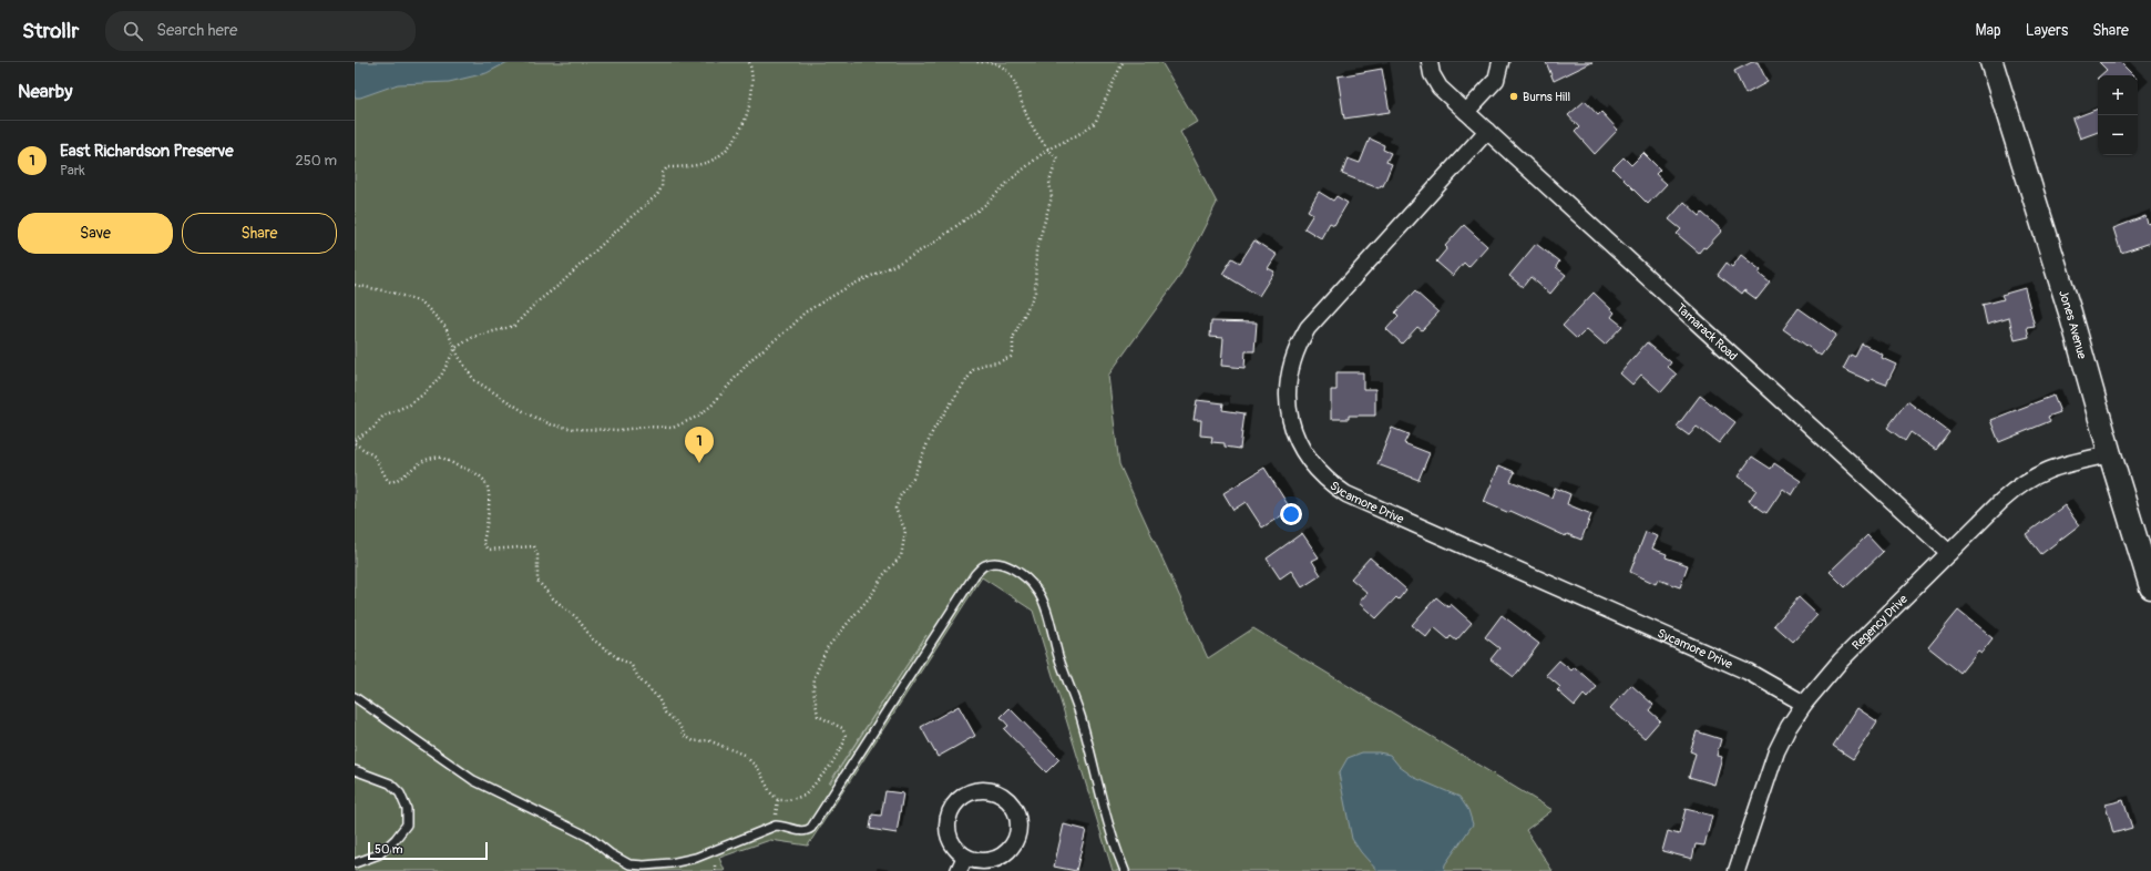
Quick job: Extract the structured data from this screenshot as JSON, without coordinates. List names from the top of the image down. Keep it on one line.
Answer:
{"streets":{"street":["Jones Avenue","Tamarack Road","Sycamore Drive","Regency Drive"]},"crossings":[["Jones Avenue","Regency Drive"],["Tamarack Road","Sycamore Drive"],["Tamarack Road","Regency Drive"],["Sycamore Drive","Regency Drive"]],"places":["Burns Hill"],"scale_bar":"50 m","page":{"header":"Strollr","search":"Search here","nav":["Map","Layers","Share"],"heading":"Nearby","map_buttons":["+","−"],"list":[{"mark":"1","name":"East Richardson Preserve","note":"Park","value":"250 m"}],"buttons":["Save","Share"],"pins":"1","scale":"50 m"}}
